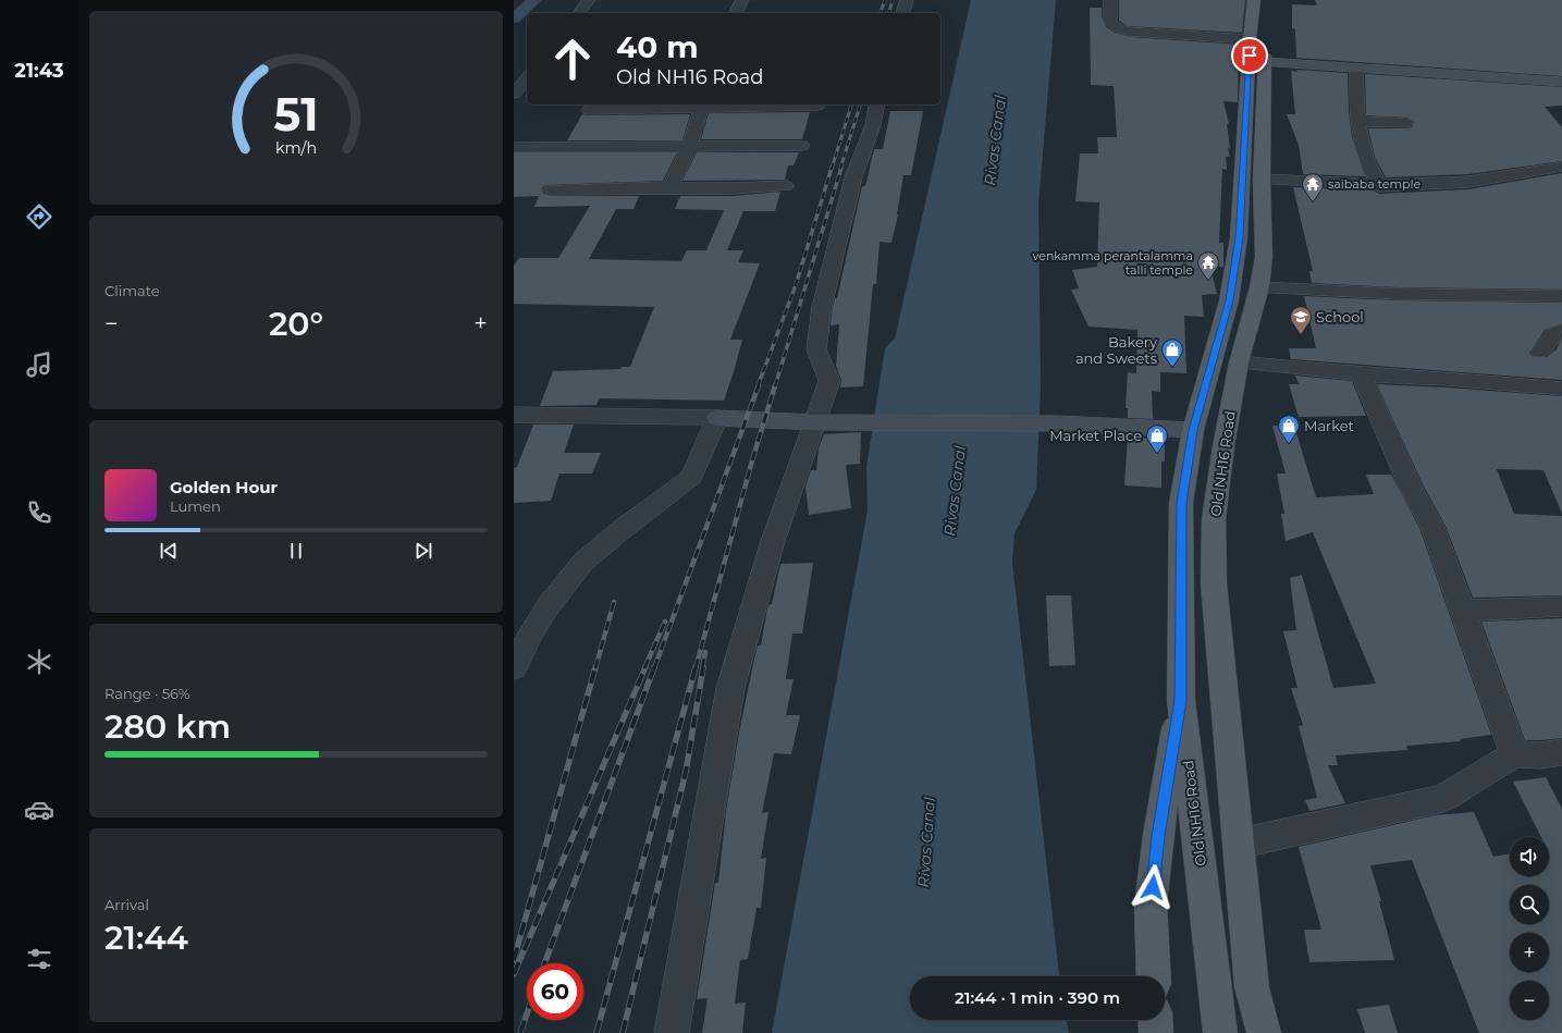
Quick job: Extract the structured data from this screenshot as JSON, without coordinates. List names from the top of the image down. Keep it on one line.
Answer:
{"streets":{"main road":["Old NH16 Road"]},"water":["Rivas Canal"],"places":{"temple":["saibaba temple","venkamma perantalamma talli temple"],"school or university":["School"],"shop":["Bakery and Sweets","Market","Market Place"]},"page":{"tabs":"21:43","turn":["40 m","Old NH16 Road"],"tile":["Climate",["Range · 56%","280 km"],["Arrival","21:44"]],"heat":["−","20°","+"],"song":["Golden Hour","Lumen"],"map_buttons":["+","−"],"limit":"60","trip":"21:44 · 1 min · 390 m","gauge":["51","km/h"]}}
